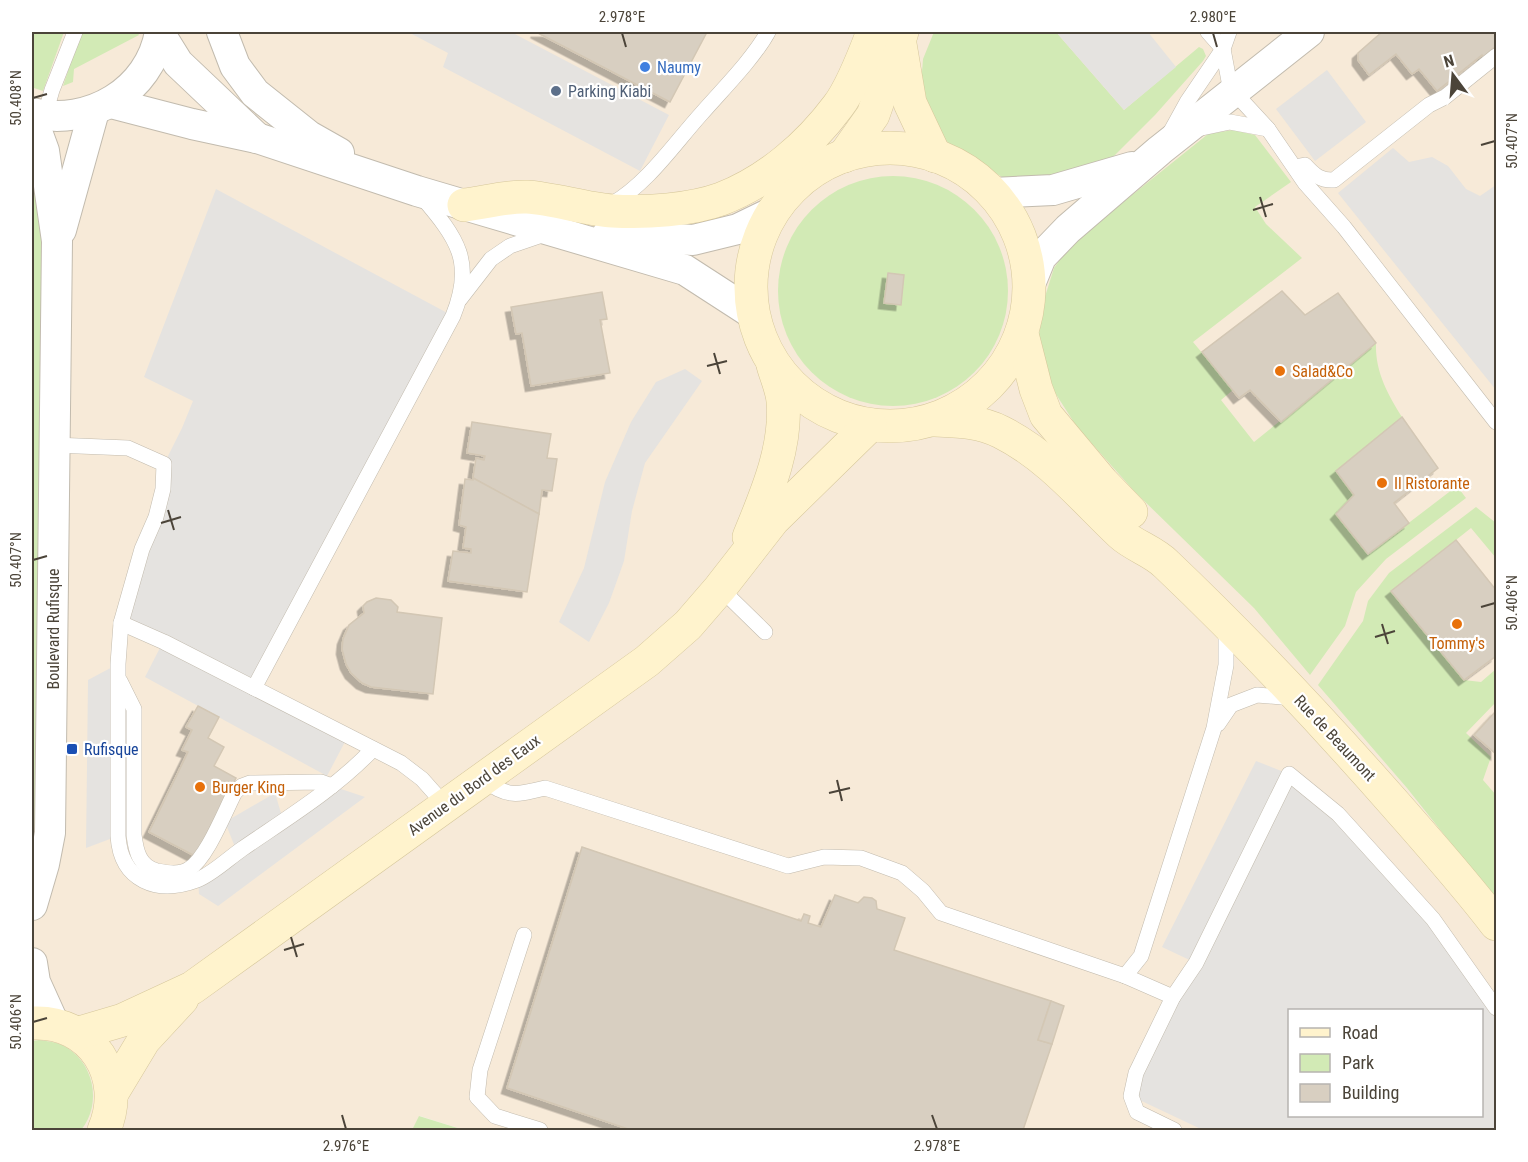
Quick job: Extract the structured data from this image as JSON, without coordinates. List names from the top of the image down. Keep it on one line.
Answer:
{"streets":{"street":["Boulevard Rufisque","Rue de Beaumont","Avenue du Bord des Eaux"]},"places":{"other":["Naumy","Parking Kiabi","Salad&Co","Il Ristorante","Tommy's","Burger King"],"transit":["Rufisque"]},"legend":["Road","Park","Building"],"north":"top","coordinates":["2.978°E","2.980°E","50.408°N","50.407°N","50.406°N","2.976°E"]}
